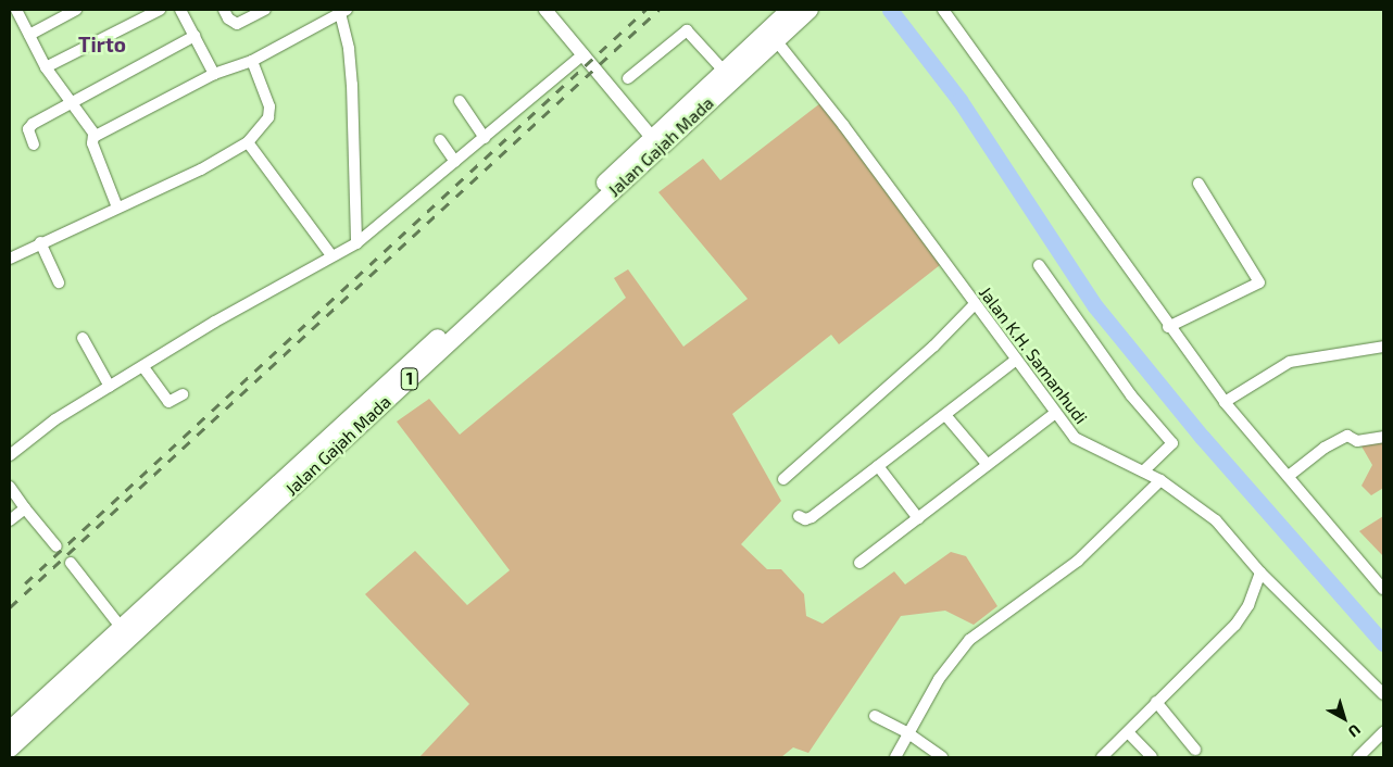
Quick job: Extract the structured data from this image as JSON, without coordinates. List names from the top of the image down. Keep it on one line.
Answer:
{"streets":{"highway":["Jalan Gajah Mada","1"],"street":["Jalan K.H. Samanhudi"]},"crossings":[["Jalan Gajah Mada","Jalan K.H. Samanhudi"]],"districts":["Tirto"],"north":"bottom right"}
